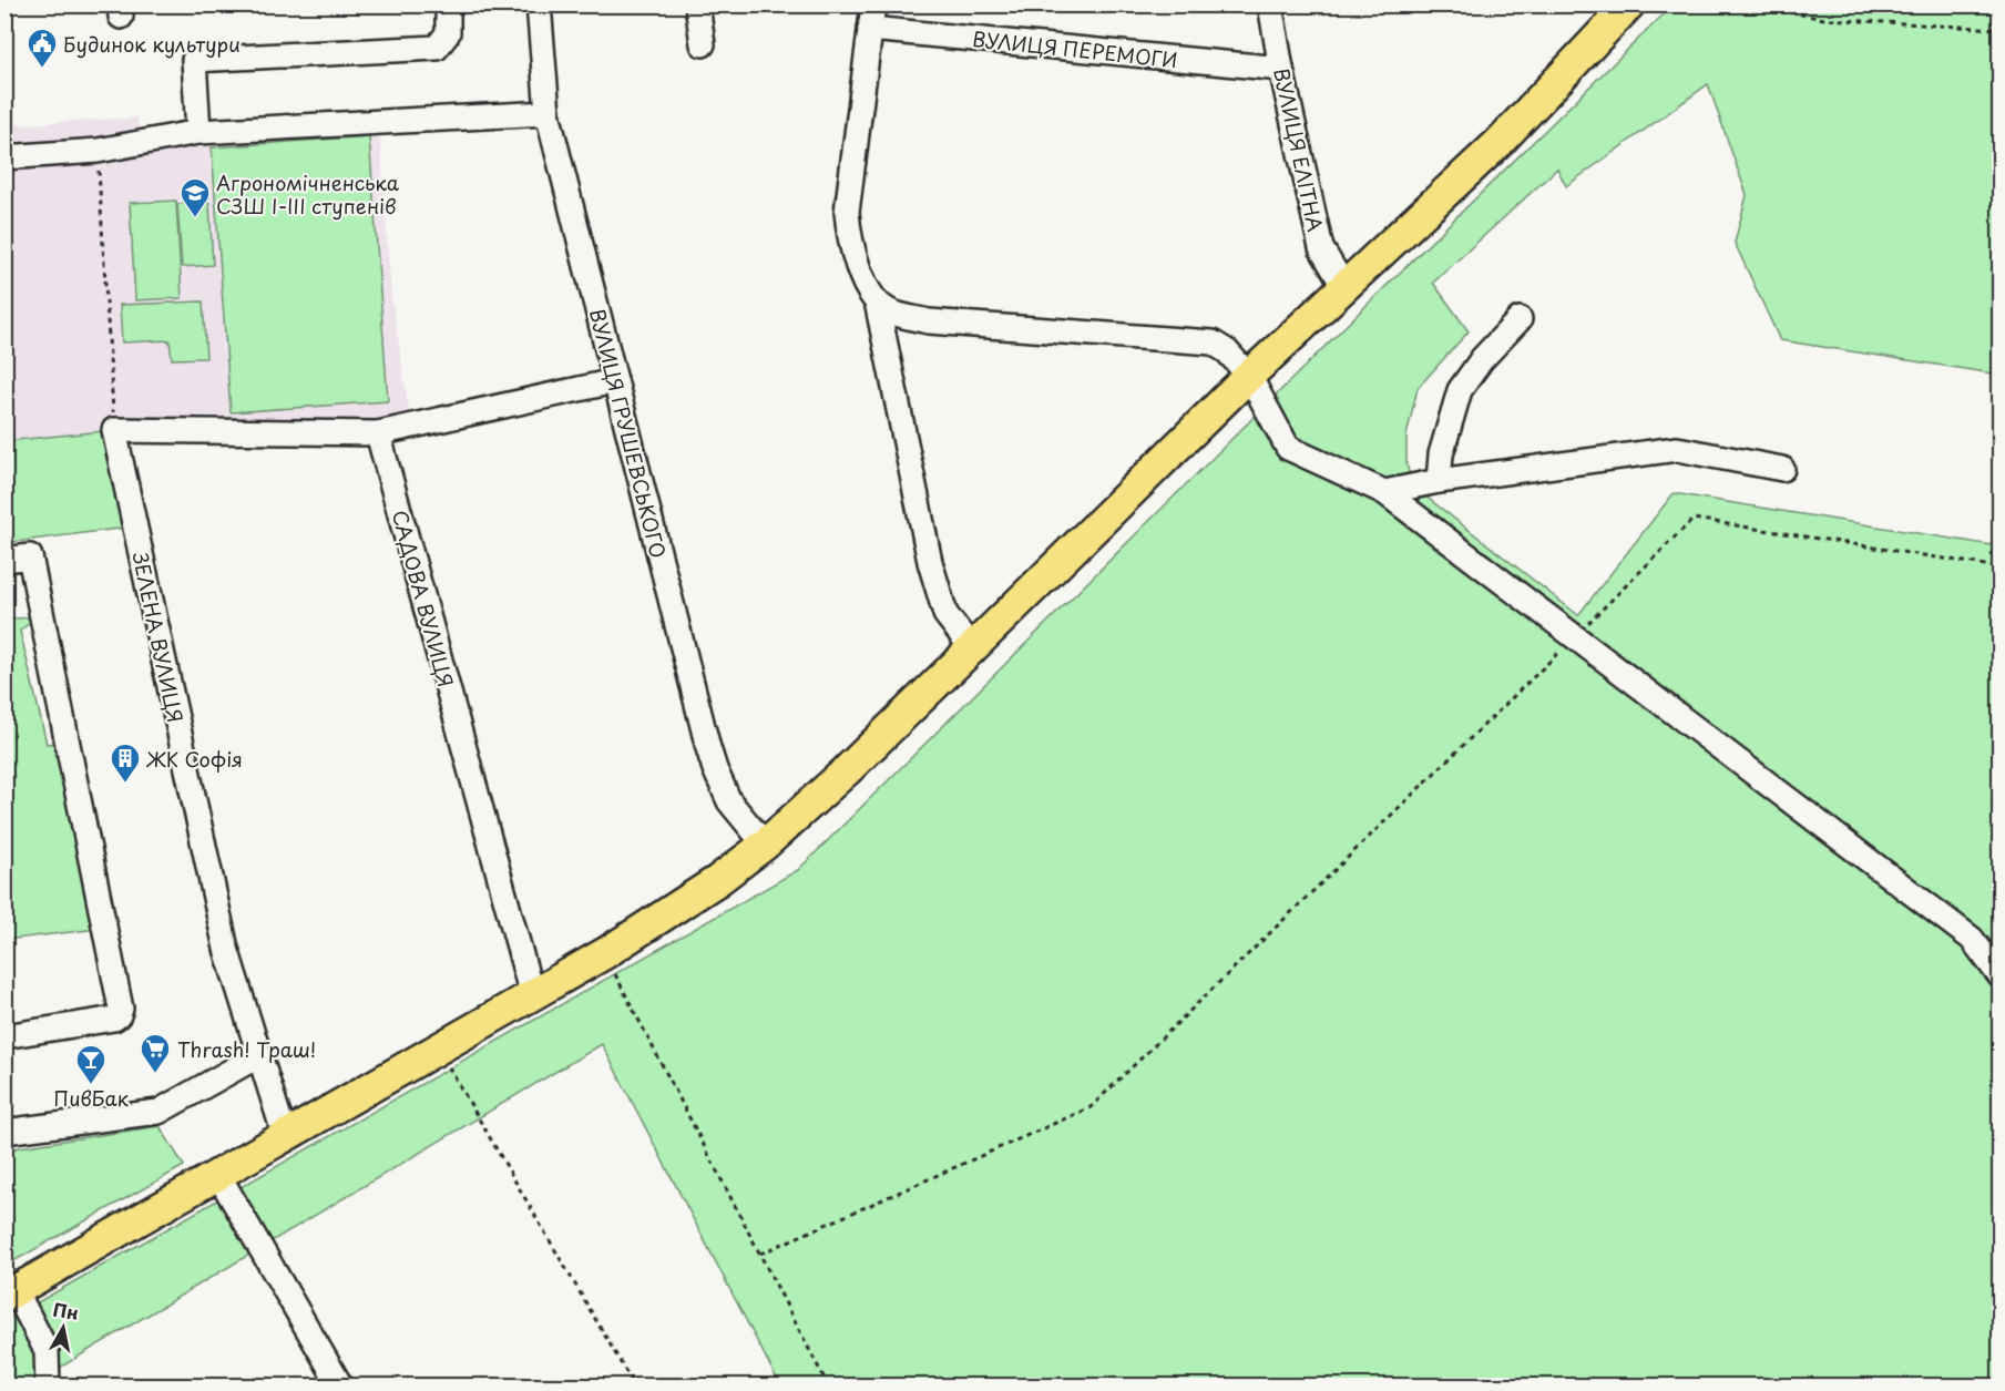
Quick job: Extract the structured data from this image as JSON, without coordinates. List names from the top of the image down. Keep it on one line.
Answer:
{"streets":{"street":["ВУЛИЦЯ ПЕРЕМОГИ","ВУЛИЦЯ ЕЛІТНА","ВУЛИЦЯ ГРУШЕВСЬКОГО","САДОВА ВУЛИЦЯ","ЗЕЛЕНА ВУЛИЦЯ"]},"crossings":[["ВУЛИЦЯ ПЕРЕМОГИ","ВУЛИЦЯ ЕЛІТНА"]],"places":{"public building":["Будинок культури"],"school or university":["Агрономічненська СЗШ І-ІІІ ступенів"],"building":["ЖК Софія"],"supermarket":["Thrash! Траш!"],"bar":["ПивБак"]},"north":"top"}
